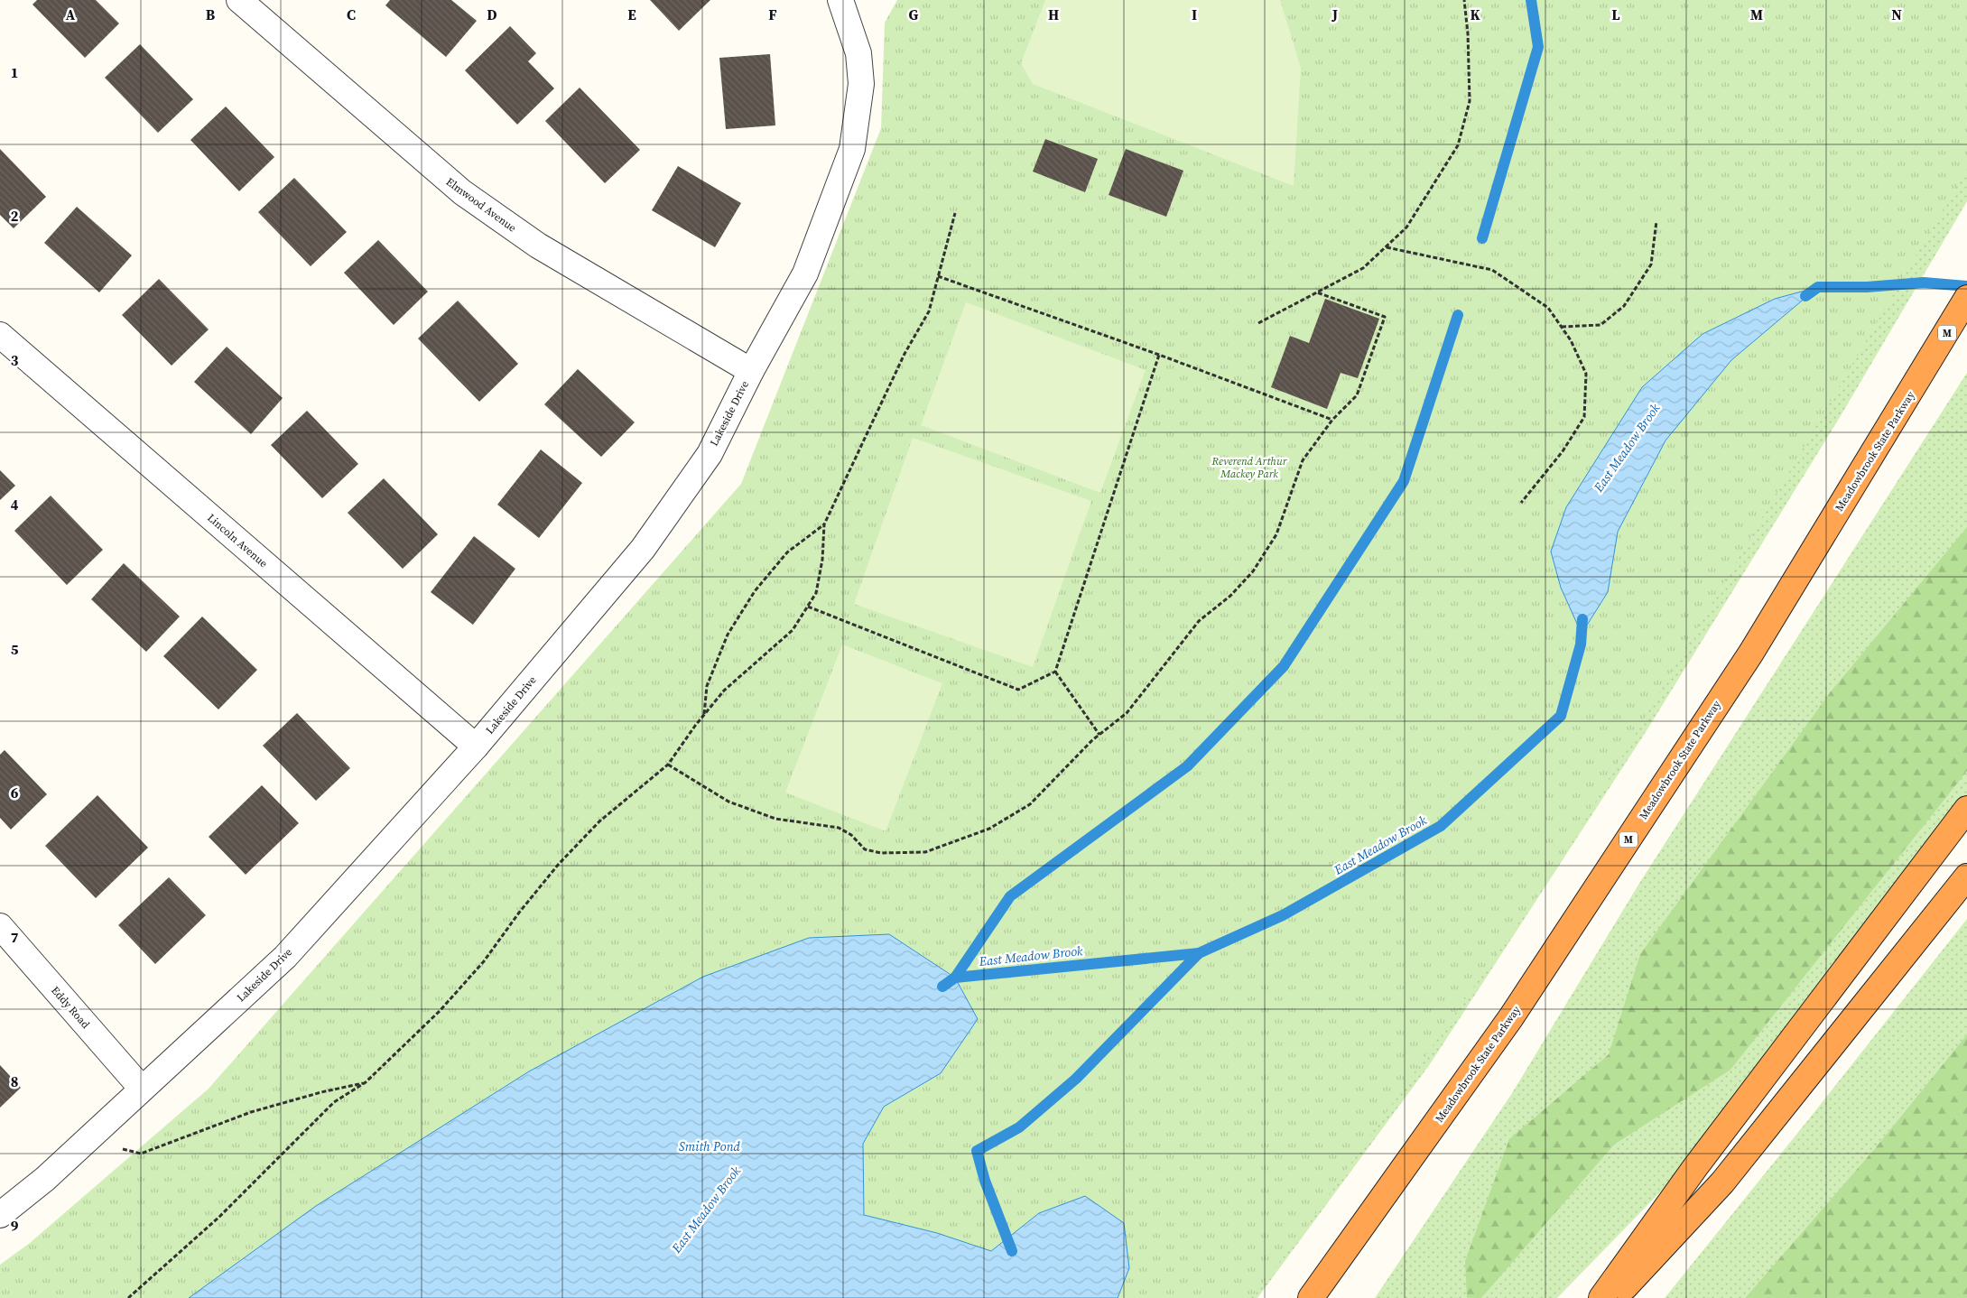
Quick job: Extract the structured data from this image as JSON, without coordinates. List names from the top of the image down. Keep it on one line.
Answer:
{"streets":{"highway":["M","Meadowbrook State Parkway"],"street":["Elmwood Avenue","Lakeside Drive","Lincoln Avenue","Eddy Road"]},"crossings":[["Elmwood Avenue","Lakeside Drive"],["Lakeside Drive","Lincoln Avenue"],["Lakeside Drive","Eddy Road"]],"water":["East Meadow Brook","Smith Pond"],"parks":["Reverend Arthur Mackey Park"],"grid":{"columns":["A","B","C","D","E","F","G","H","I","J","K","L","M","N"],"rows":["1","2","3","4","5","6","7","8","9"]}}
